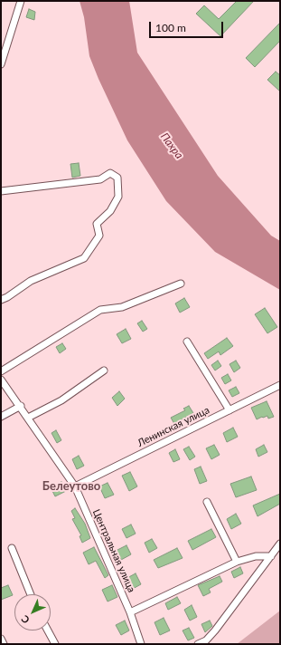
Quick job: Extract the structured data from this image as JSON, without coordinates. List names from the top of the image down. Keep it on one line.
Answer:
{"streets":{"street":["Ленинская улица","Центральная улица"]},"crossings":[["Ленинская улица","Центральная улица"]],"districts":["Белеутово"],"water":["Пахра"],"scale_bar":"100 m","north":"bottom left"}
